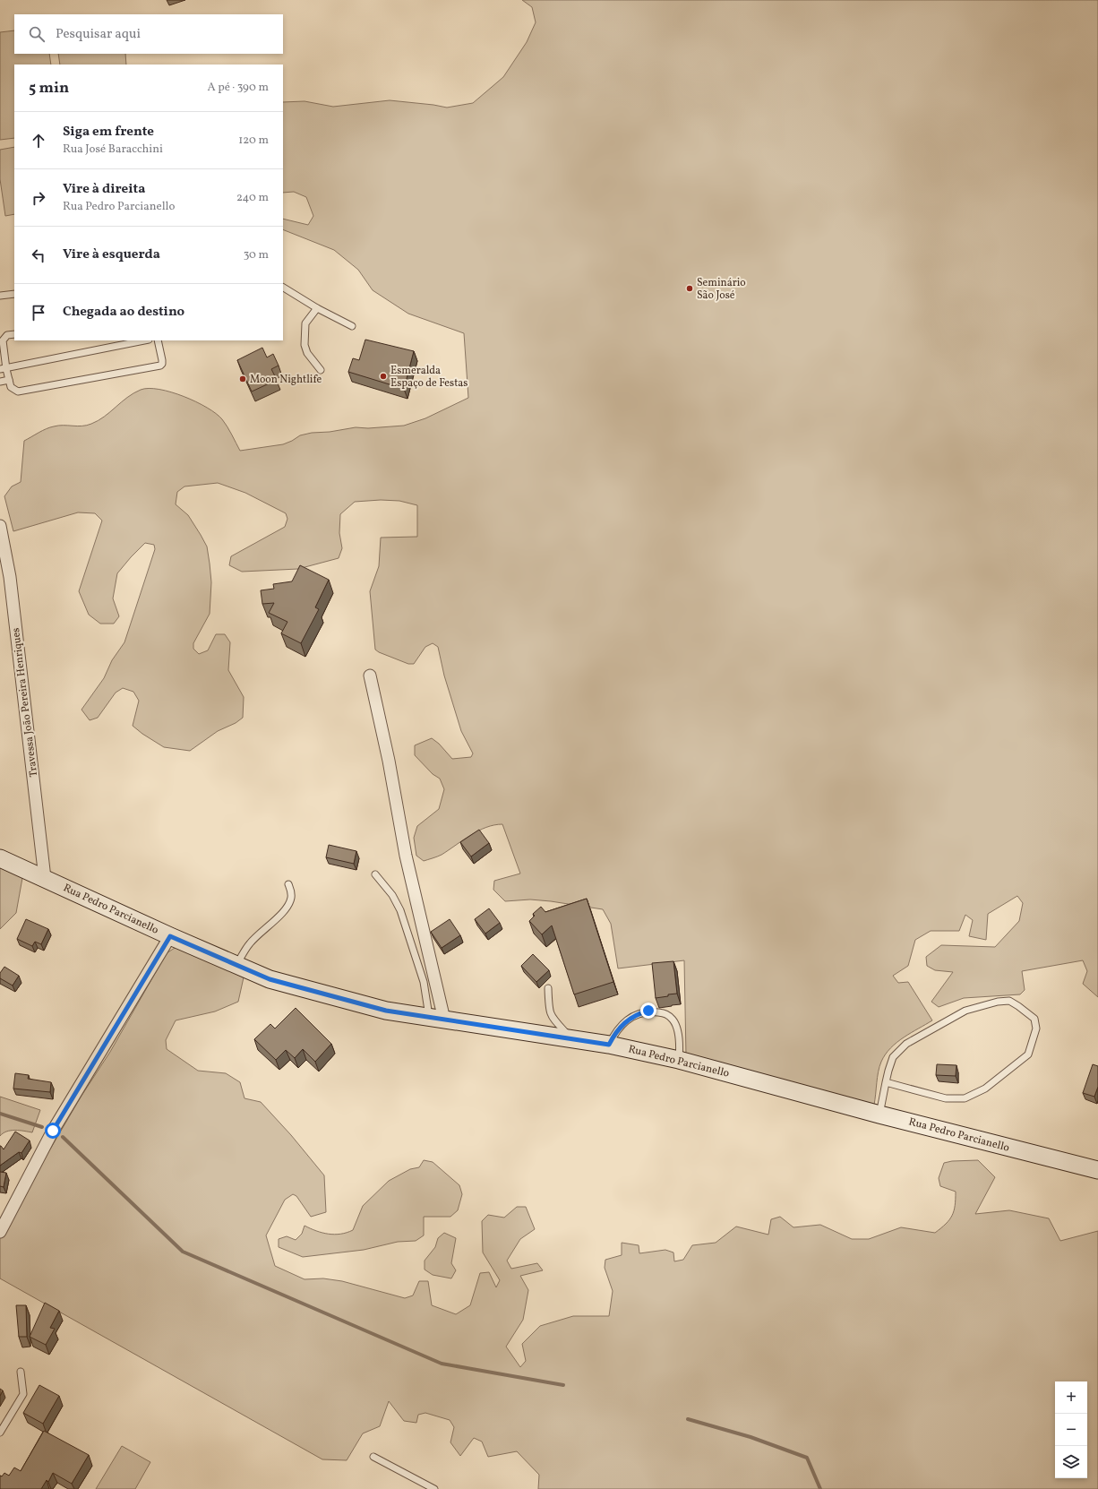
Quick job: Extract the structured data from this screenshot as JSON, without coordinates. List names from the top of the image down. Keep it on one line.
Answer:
{"streets":{"street":["Travessa João Pereira Henriques","Rua Pedro Parcianello"]},"crossings":[["Travessa João Pereira Henriques","Rua Pedro Parcianello"]],"places":["Seminário São José","Esmeralda Espaço de Festas","Moon Nightlife"],"page":{"search":"Pesquisar aqui","heading":["5 min","A pé · 390 m"],"list":[["Siga em frente","Rua José Baracchini","120 m"],["Vire à direita","Rua Pedro Parcianello","240 m"],["Vire à esquerda","30 m"],"Chegada ao destino"],"map_buttons":["+","−"]}}
